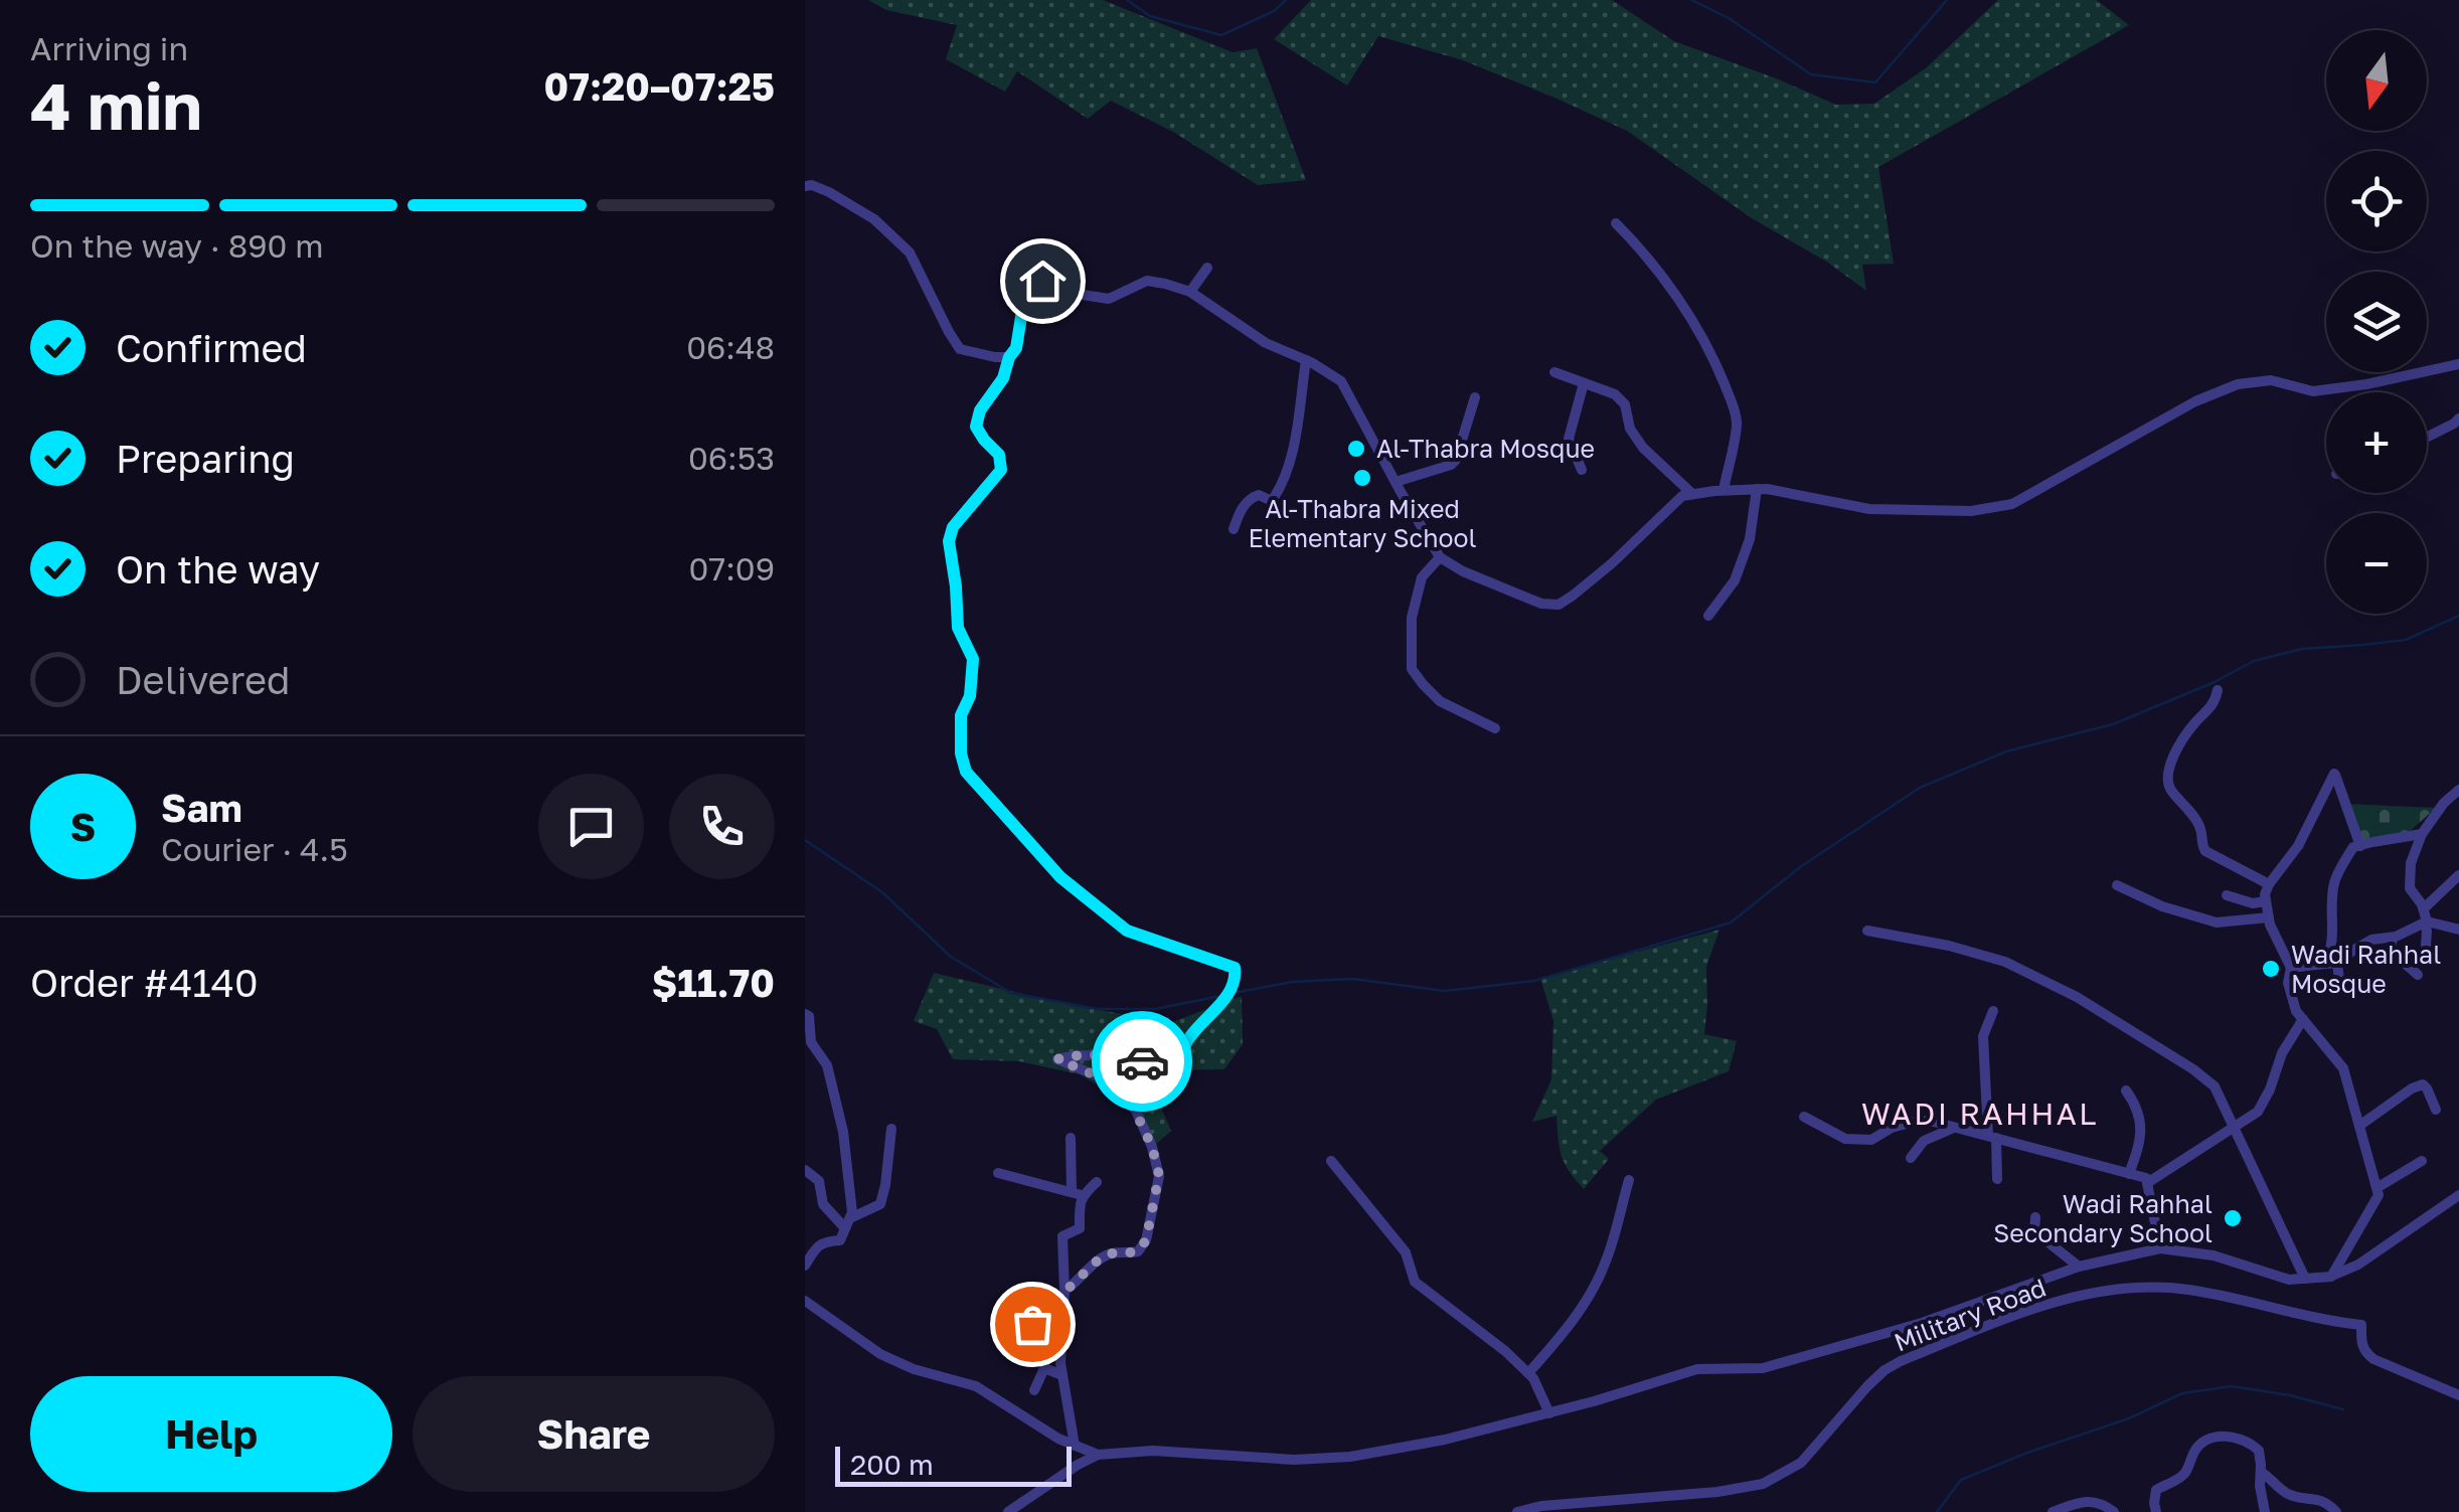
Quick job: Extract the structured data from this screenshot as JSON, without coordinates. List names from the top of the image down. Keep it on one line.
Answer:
{"streets":{"street":["Military Road"]},"districts":["WADI RAHHAL"],"places":["Al-Thabra Mosque","Al-Thabra Mixed Elementary School","Wadi Rahhal Mosque","Wadi Rahhal Secondary School"],"scale_bar":"200 m","north":"bottom","page":{"heading":["4 min","Arriving in","07:20–07:25"],"panel":["Sam","Courier · 4.5","Order #4140","$11.70"],"map_buttons":["+","−"],"bar":"On the way · 890 m","list":[["Confirmed","06:48"],["Preparing","06:53"],["On the way","07:09"],"Delivered"],"round":"S","buttons":["Help","Share"],"scale":"200 m"}}
